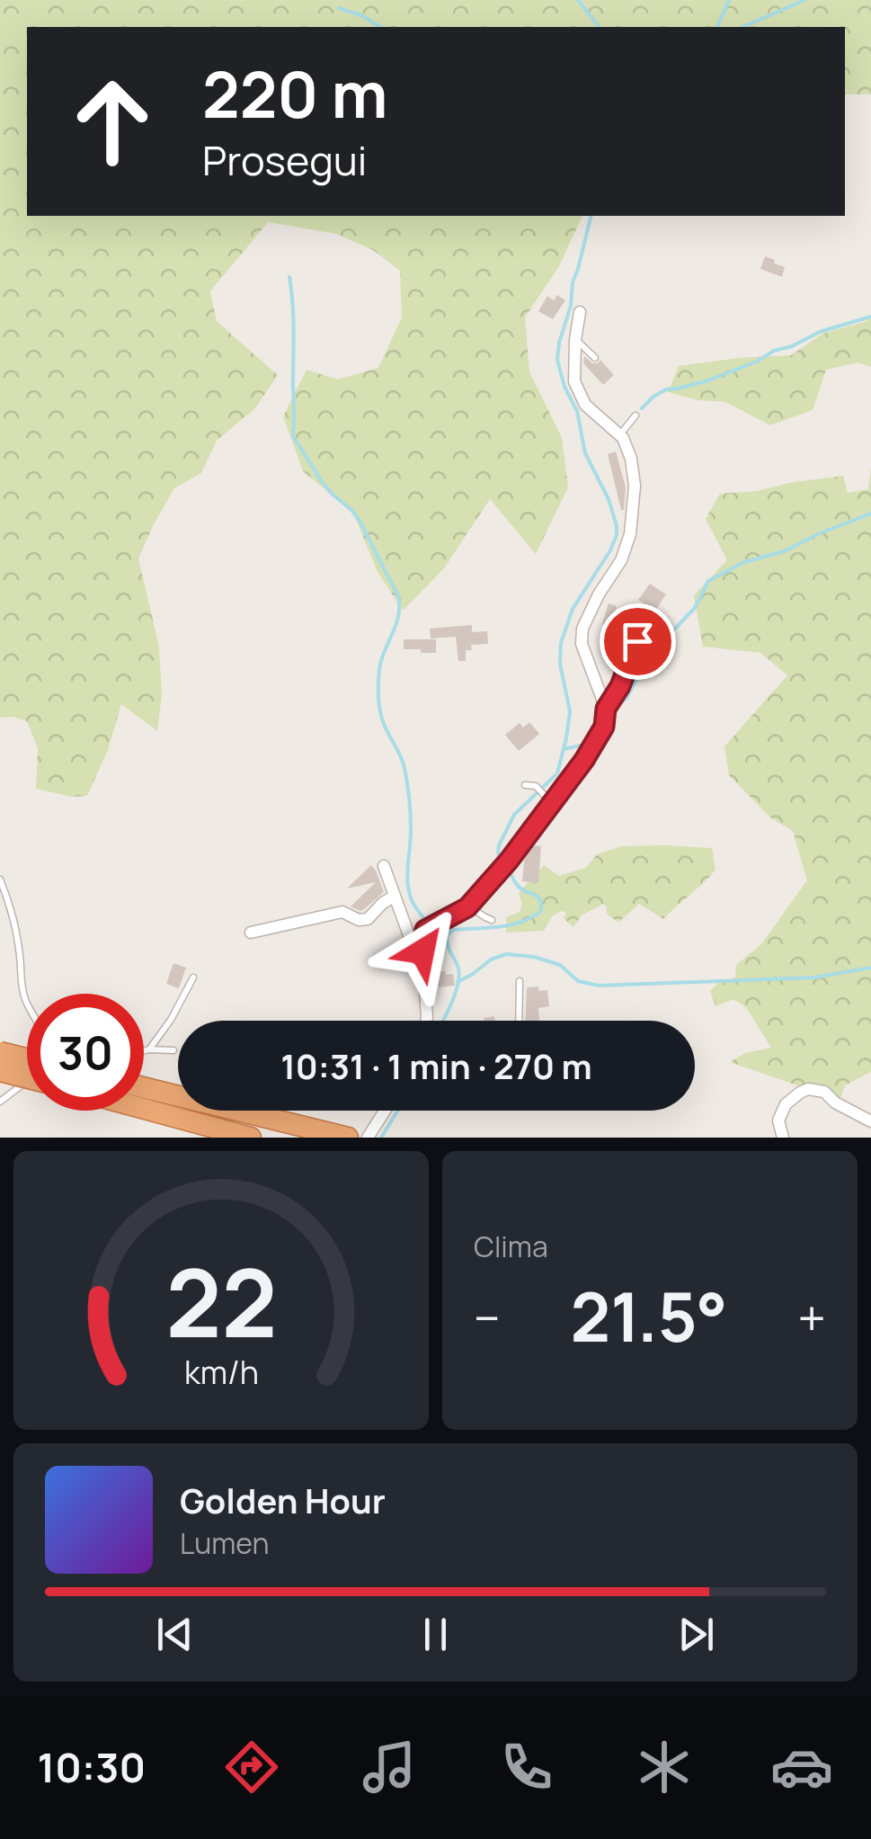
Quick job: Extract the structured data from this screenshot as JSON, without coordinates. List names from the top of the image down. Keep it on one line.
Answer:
{"page":{"turn":["220 m","Prosegui"],"limit":"30","trip":"10:31 · 1 min · 270 m","tile":"Clima","heat":["−","21.5°","+"],"song":["Golden Hour","Lumen"],"tabs":"10:30","gauge":["22","km/h"]}}
